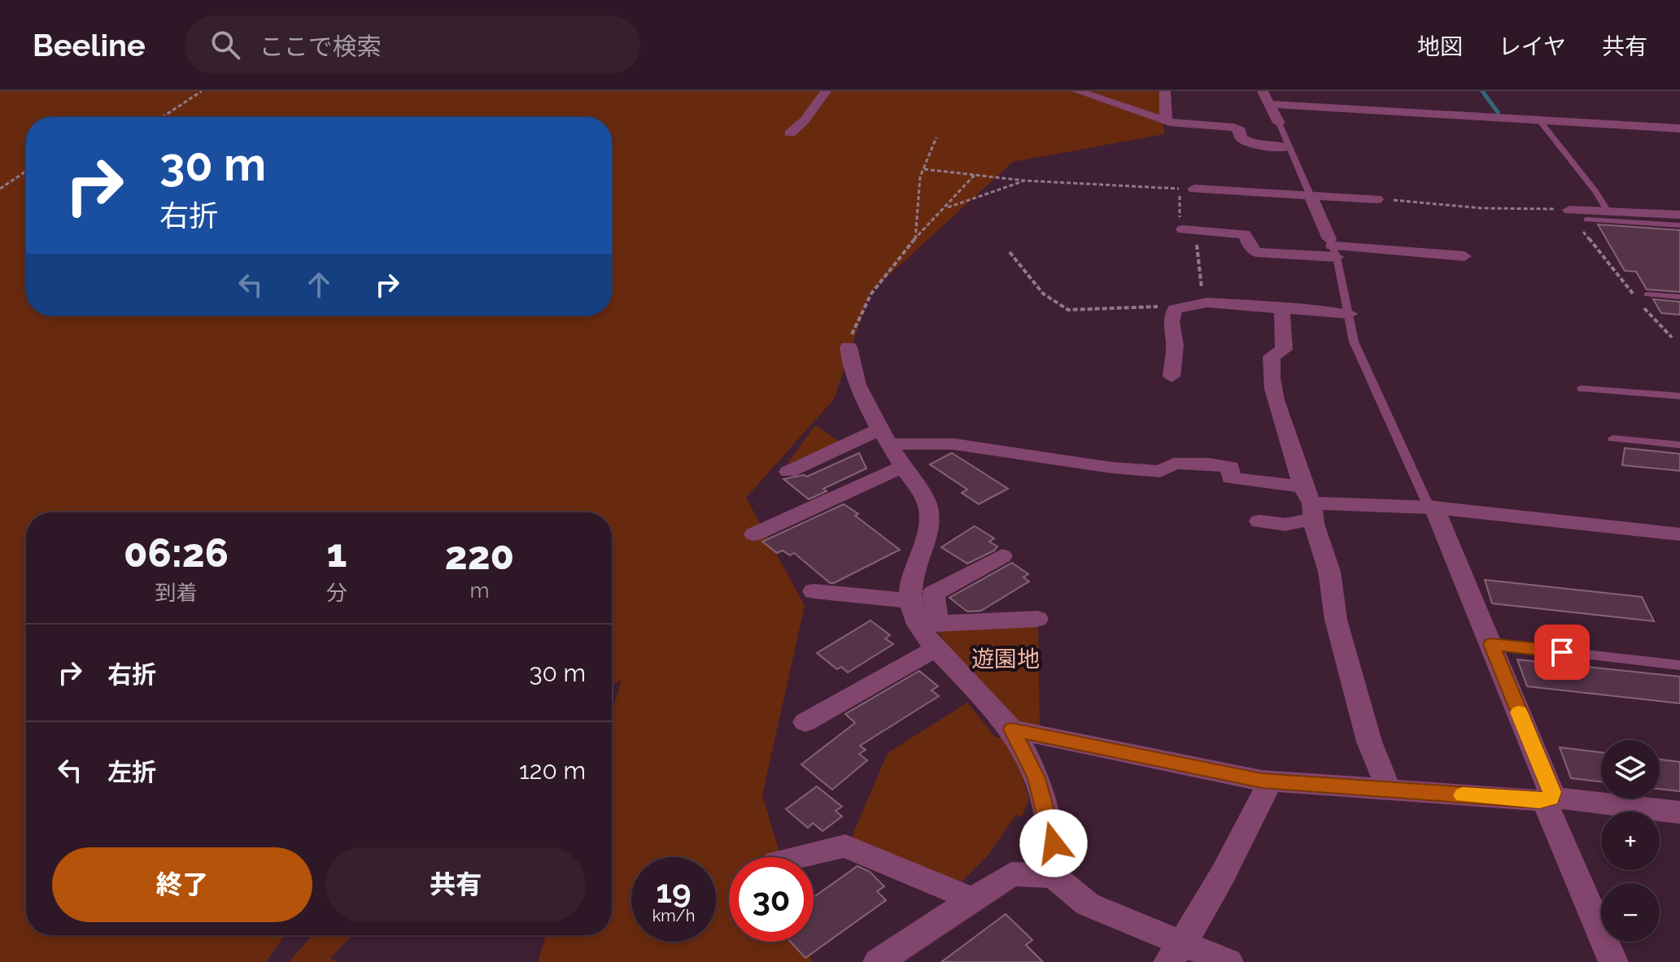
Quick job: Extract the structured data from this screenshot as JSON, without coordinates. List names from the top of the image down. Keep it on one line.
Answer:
{"parks":["遊園地"],"page":{"header":"Beeline","search":"ここで検索","nav":["地図","レイヤ","共有"],"turn":["30 m","右折"],"eta":["06:26","到着","1","分","220","m"],"list":[{"name":"右折","value":"30 m"},{"name":"左折","value":"120 m"}],"map_buttons":["+","−"],"buttons":["終了","共有"],"speed":"19 km/h","limit":"30"}}
